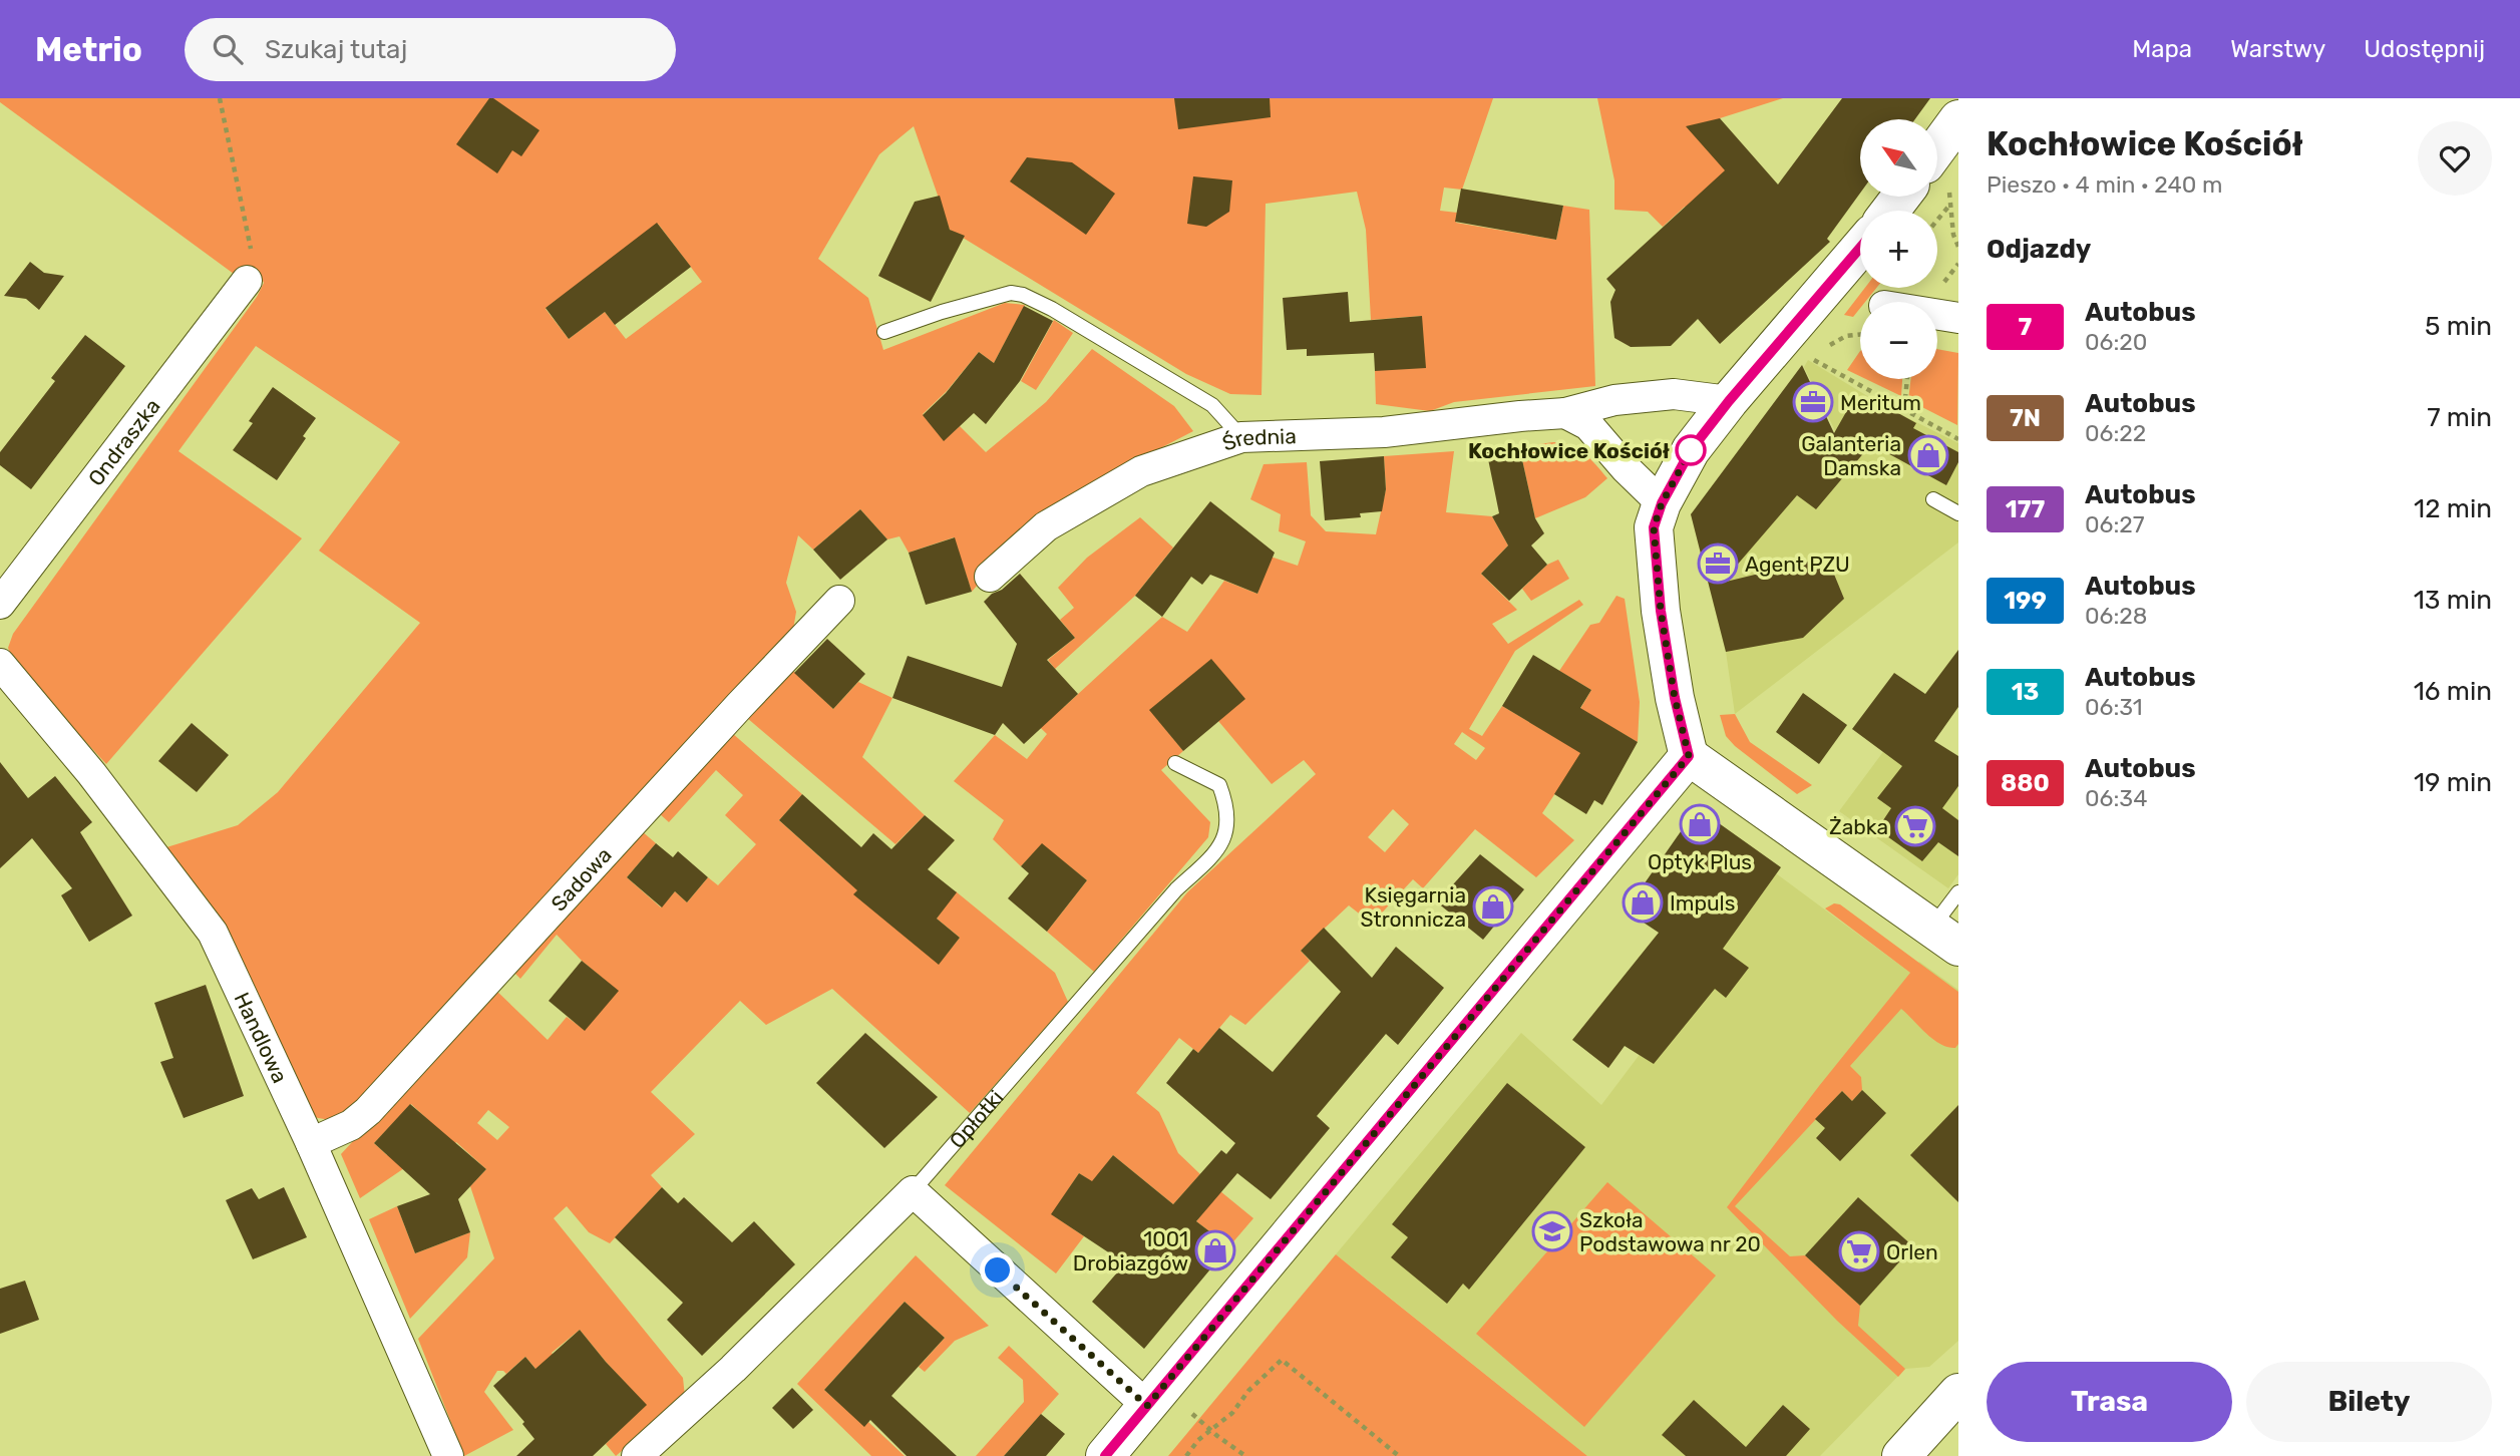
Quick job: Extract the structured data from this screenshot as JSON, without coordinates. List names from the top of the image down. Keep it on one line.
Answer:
{"streets":{"street":["Średnia","Ondraszka","Sadowa","Handlowa","Opłotki"]},"crossings":[["Sadowa","Handlowa"]],"places":{"office":["Meritum","Agent PZU"],"other":["Kochłowice Kościół"],"shop":["Galanteria Damska","Optyk Plus","Impuls","Księgarnia Stronnicza","1001 Drobiazgów"],"supermarket":["Żabka","Orlen"],"school or university":["Szkoła Podstawowa nr 20"]},"lines":["bus line 7"],"north":"top left","page":{"header":"Metrio","search":"Szukaj tutaj","nav":["Mapa","Warstwy","Udostępnij"],"heading":[["Kochłowice Kościół","Pieszo · 4 min · 240 m"],"Odjazdy"],"map_buttons":["+","−"],"list":[{"mark":"7","name":"Autobus","note":"06:20","value":"5 min"},{"mark":"7N","name":"Autobus","note":"06:22","value":"7 min"},{"mark":"177","name":"Autobus","note":"06:27","value":"12 min"},{"mark":"199","name":"Autobus","note":"06:28","value":"13 min"},{"mark":"13","name":"Autobus","note":"06:31","value":"16 min"},{"mark":"880","name":"Autobus","note":"06:34","value":"19 min"}],"buttons":["Trasa","Bilety"]}}
